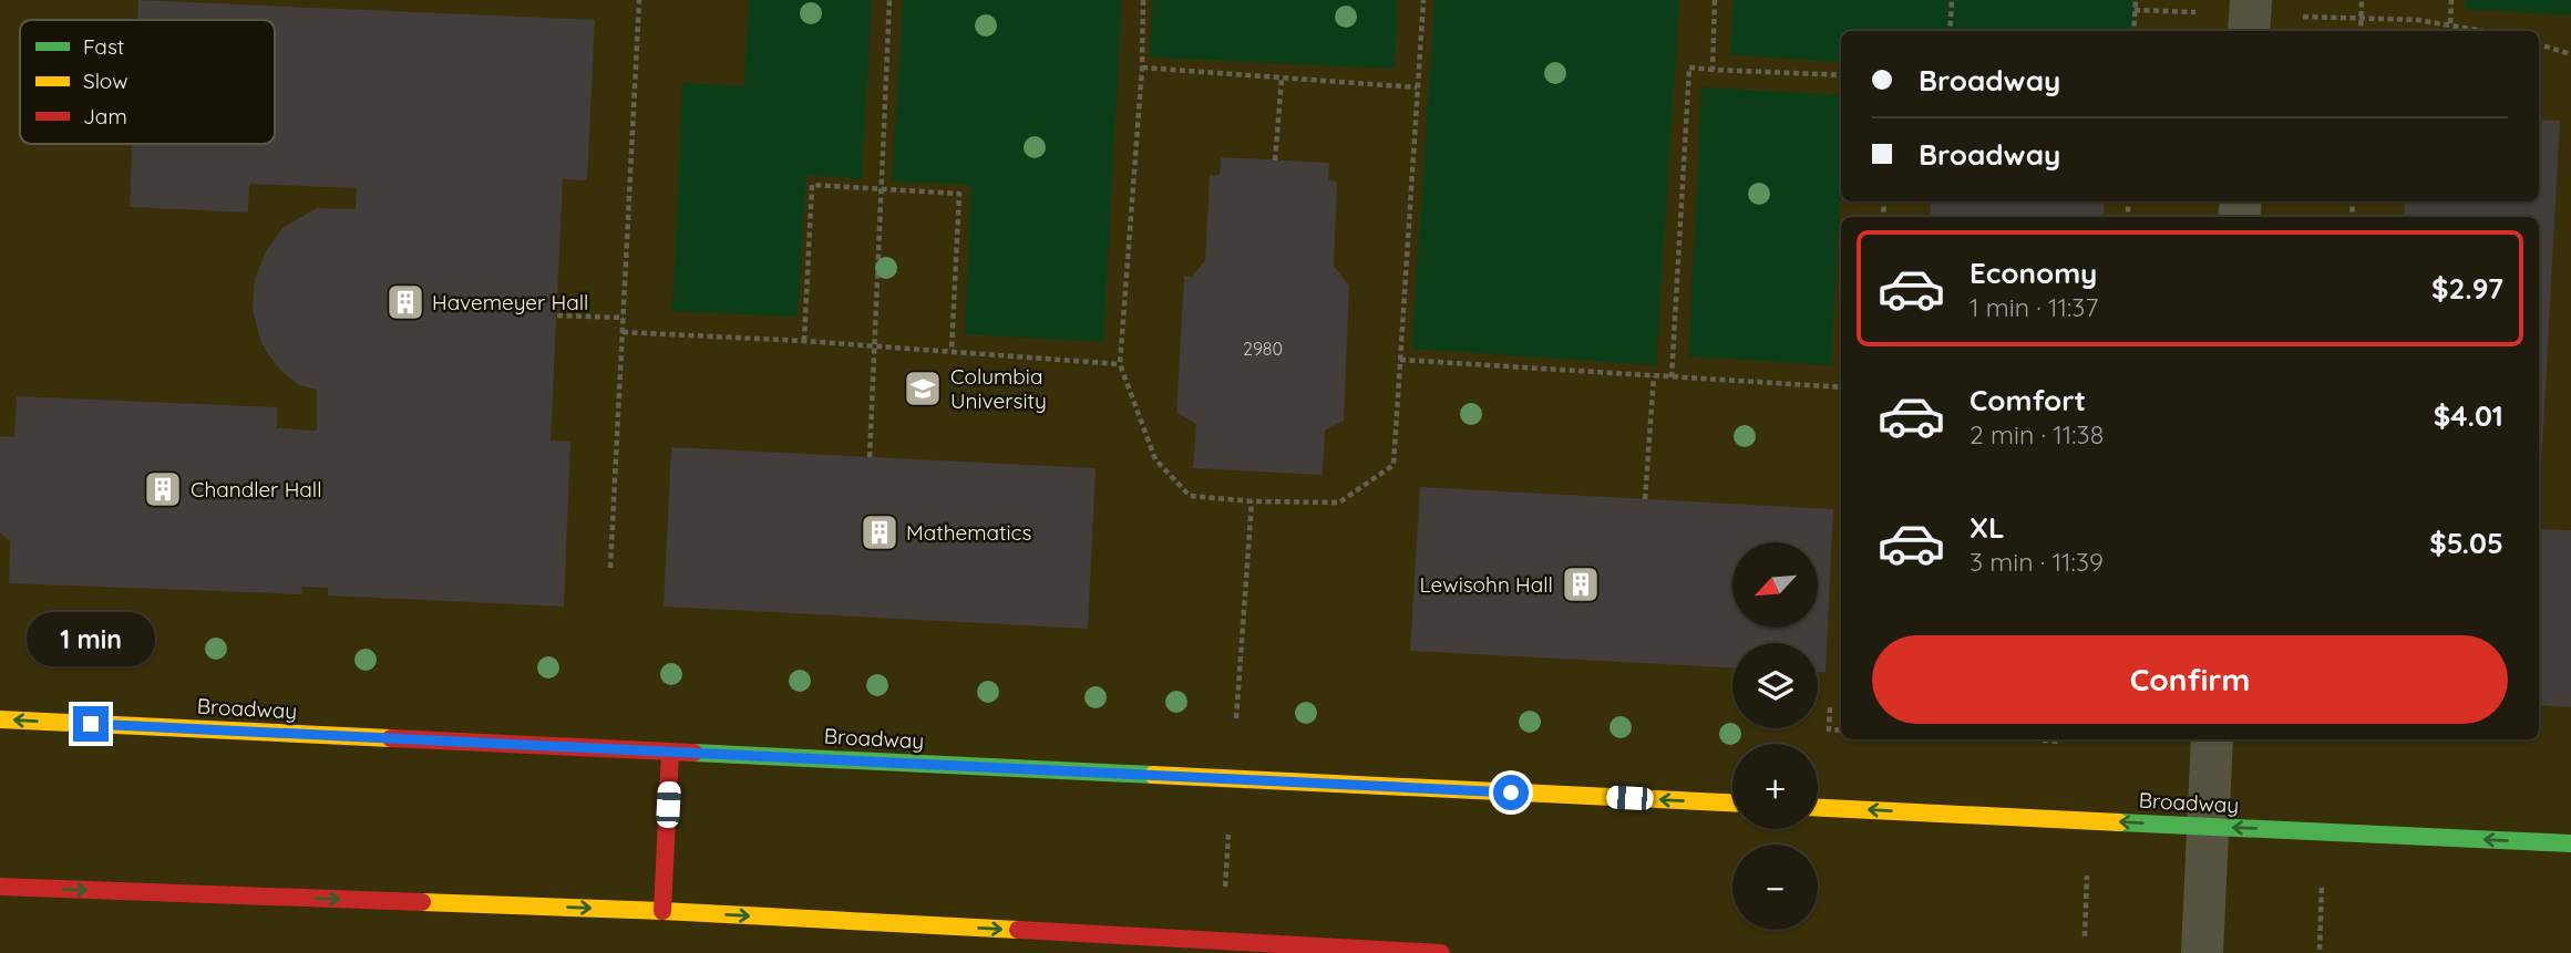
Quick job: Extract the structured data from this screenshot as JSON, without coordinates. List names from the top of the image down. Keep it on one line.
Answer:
{"streets":{"main road":["Broadway"]},"one_way":["Broadway"],"places":{"building":["Havemeyer Hall","Chandler Hall","Mathematics","Lewisohn Hall"],"school or university":["Columbia University"]},"house_numbers":["2980"],"legend":["Fast","Slow","Jam"],"north":"bottom left","page":{"banner":["Broadway","Broadway"],"list":[{"name":"Economy","note":"1 min · 11:37","value":"$2.97"},{"name":"Comfort","note":"2 min · 11:38","value":"$4.01"},{"name":"XL","note":"3 min · 11:39","value":"$5.05"}],"map_buttons":["+","−"],"bubble":"1 min","buttons":"Confirm"}}
